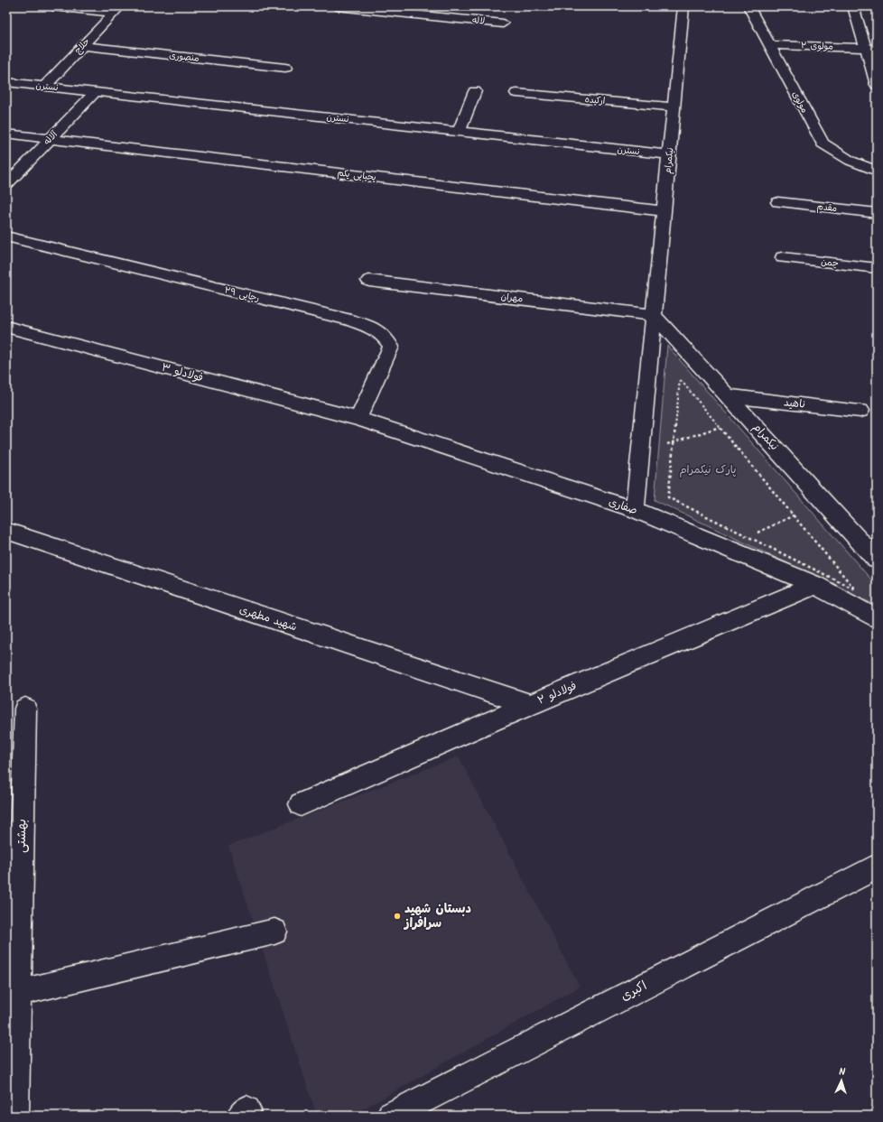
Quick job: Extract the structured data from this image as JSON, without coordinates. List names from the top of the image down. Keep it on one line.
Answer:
{"streets":{"street":["لاله","حلاج","مولوی ۲","منصوری","نسترن","ارکیده","مولوی","آلاله","نیکمرام","یحیایی یکم","مقدم","چمن","رجایی ۲۹","مهران","فولادلو ۳","ناهید","صفاری","شهید مطهری","فولادلو ۲","بهشتی","اکبری"]},"crossings":[["حلاج","منصوری"],["حلاج","نسترن"],["مولوی ۲","مولوی"],["نسترن","آلاله"],["نسترن","نیکمرام"],["ارکیده","نیکمرام"],["آلاله","یحیایی یکم"],["نیکمرام","یحیایی یکم"],["نیکمرام","مهران"],["نیکمرام","ناهید"],["نیکمرام","صفاری"],["رجایی ۲۹","فولادلو ۳"],["رجایی ۲۹","صفاری"],["فولادلو ۳","صفاری"],["صفاری","فولادلو ۲"],["شهید مطهری","فولادلو ۲"]],"parks":["پارک نیکمرام"],"places":["دبستان شهید سرافراز"],"north":"top"}
